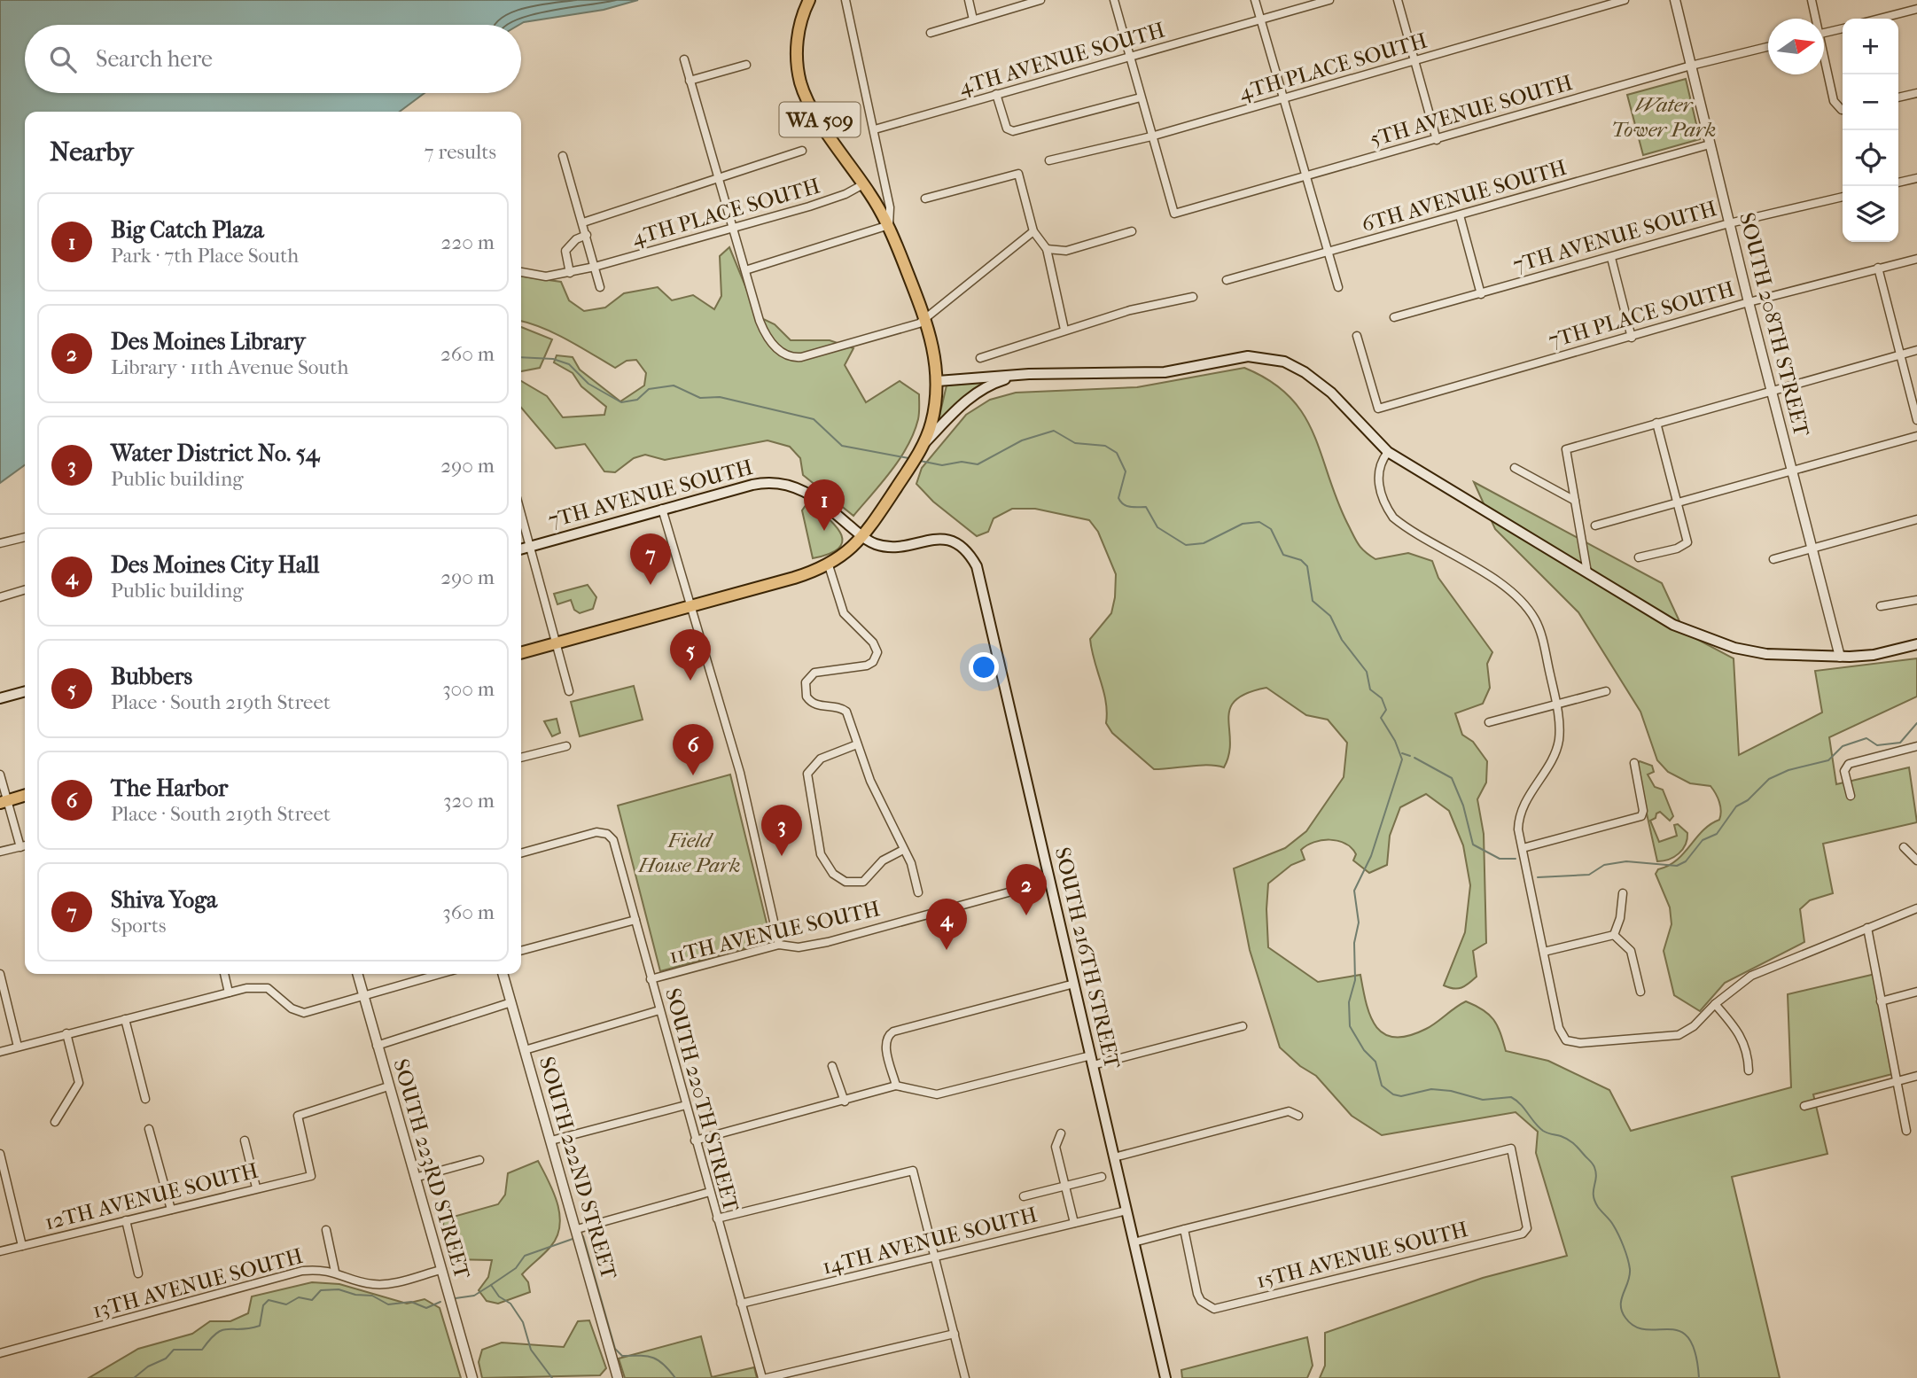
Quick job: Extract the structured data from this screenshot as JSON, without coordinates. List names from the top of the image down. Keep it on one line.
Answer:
{"streets":{"main road":["WA 509","7TH AVENUE SOUTH","SOUTH 216TH STREET"],"street":["4TH AVENUE SOUTH","4TH PLACE SOUTH","5TH AVENUE SOUTH","6TH AVENUE SOUTH","7TH PLACE SOUTH","SOUTH 208TH STREET","11TH AVENUE SOUTH","SOUTH 220TH STREET","SOUTH 222ND STREET","SOUTH 223RD STREET","12TH AVENUE SOUTH","14TH AVENUE SOUTH","15TH AVENUE SOUTH","13TH AVENUE SOUTH"]},"crossings":[["4TH PLACE SOUTH","5TH AVENUE SOUTH"],["4TH PLACE SOUTH","WA 509"],["5TH AVENUE SOUTH","SOUTH 208TH STREET"],["WA 509","7TH AVENUE SOUTH"],["WA 509","SOUTH 216TH STREET"],["6TH AVENUE SOUTH","SOUTH 208TH STREET"],["7TH AVENUE SOUTH","SOUTH 208TH STREET"],["7TH AVENUE SOUTH","SOUTH 216TH STREET"],["7TH PLACE SOUTH","SOUTH 208TH STREET"],["11TH AVENUE SOUTH","SOUTH 216TH STREET"],["11TH AVENUE SOUTH","SOUTH 220TH STREET"],["SOUTH 216TH STREET","14TH AVENUE SOUTH"],["SOUTH 220TH STREET","14TH AVENUE SOUTH"],["SOUTH 223RD STREET","12TH AVENUE SOUTH"],["SOUTH 223RD STREET","13TH AVENUE SOUTH"]],"parks":["Water Tower Park","Field House Park"],"north":"right","page":{"map_buttons":["+","−"],"search":"Search here","heading":["Nearby","7 results"],"list":[{"mark":"1","name":"Big Catch Plaza","note":"Park · 7th Place South","value":"220 m"},{"mark":"2","name":"Des Moines Library","note":"Library · 11th Avenue South","value":"260 m"},{"mark":"3","name":"Water District No. 54","note":"Public building","value":"290 m"},{"mark":"4","name":"Des Moines City Hall","note":"Public building","value":"290 m"},{"mark":"5","name":"Bubbers","note":"Place · South 219th Street","value":"300 m"},{"mark":"6","name":"The Harbor","note":"Place · South 219th Street","value":"320 m"},{"mark":"7","name":"Shiva Yoga","note":"Sports","value":"360 m"}],"pins":["1","7","5","6","3","2","4"]}}
